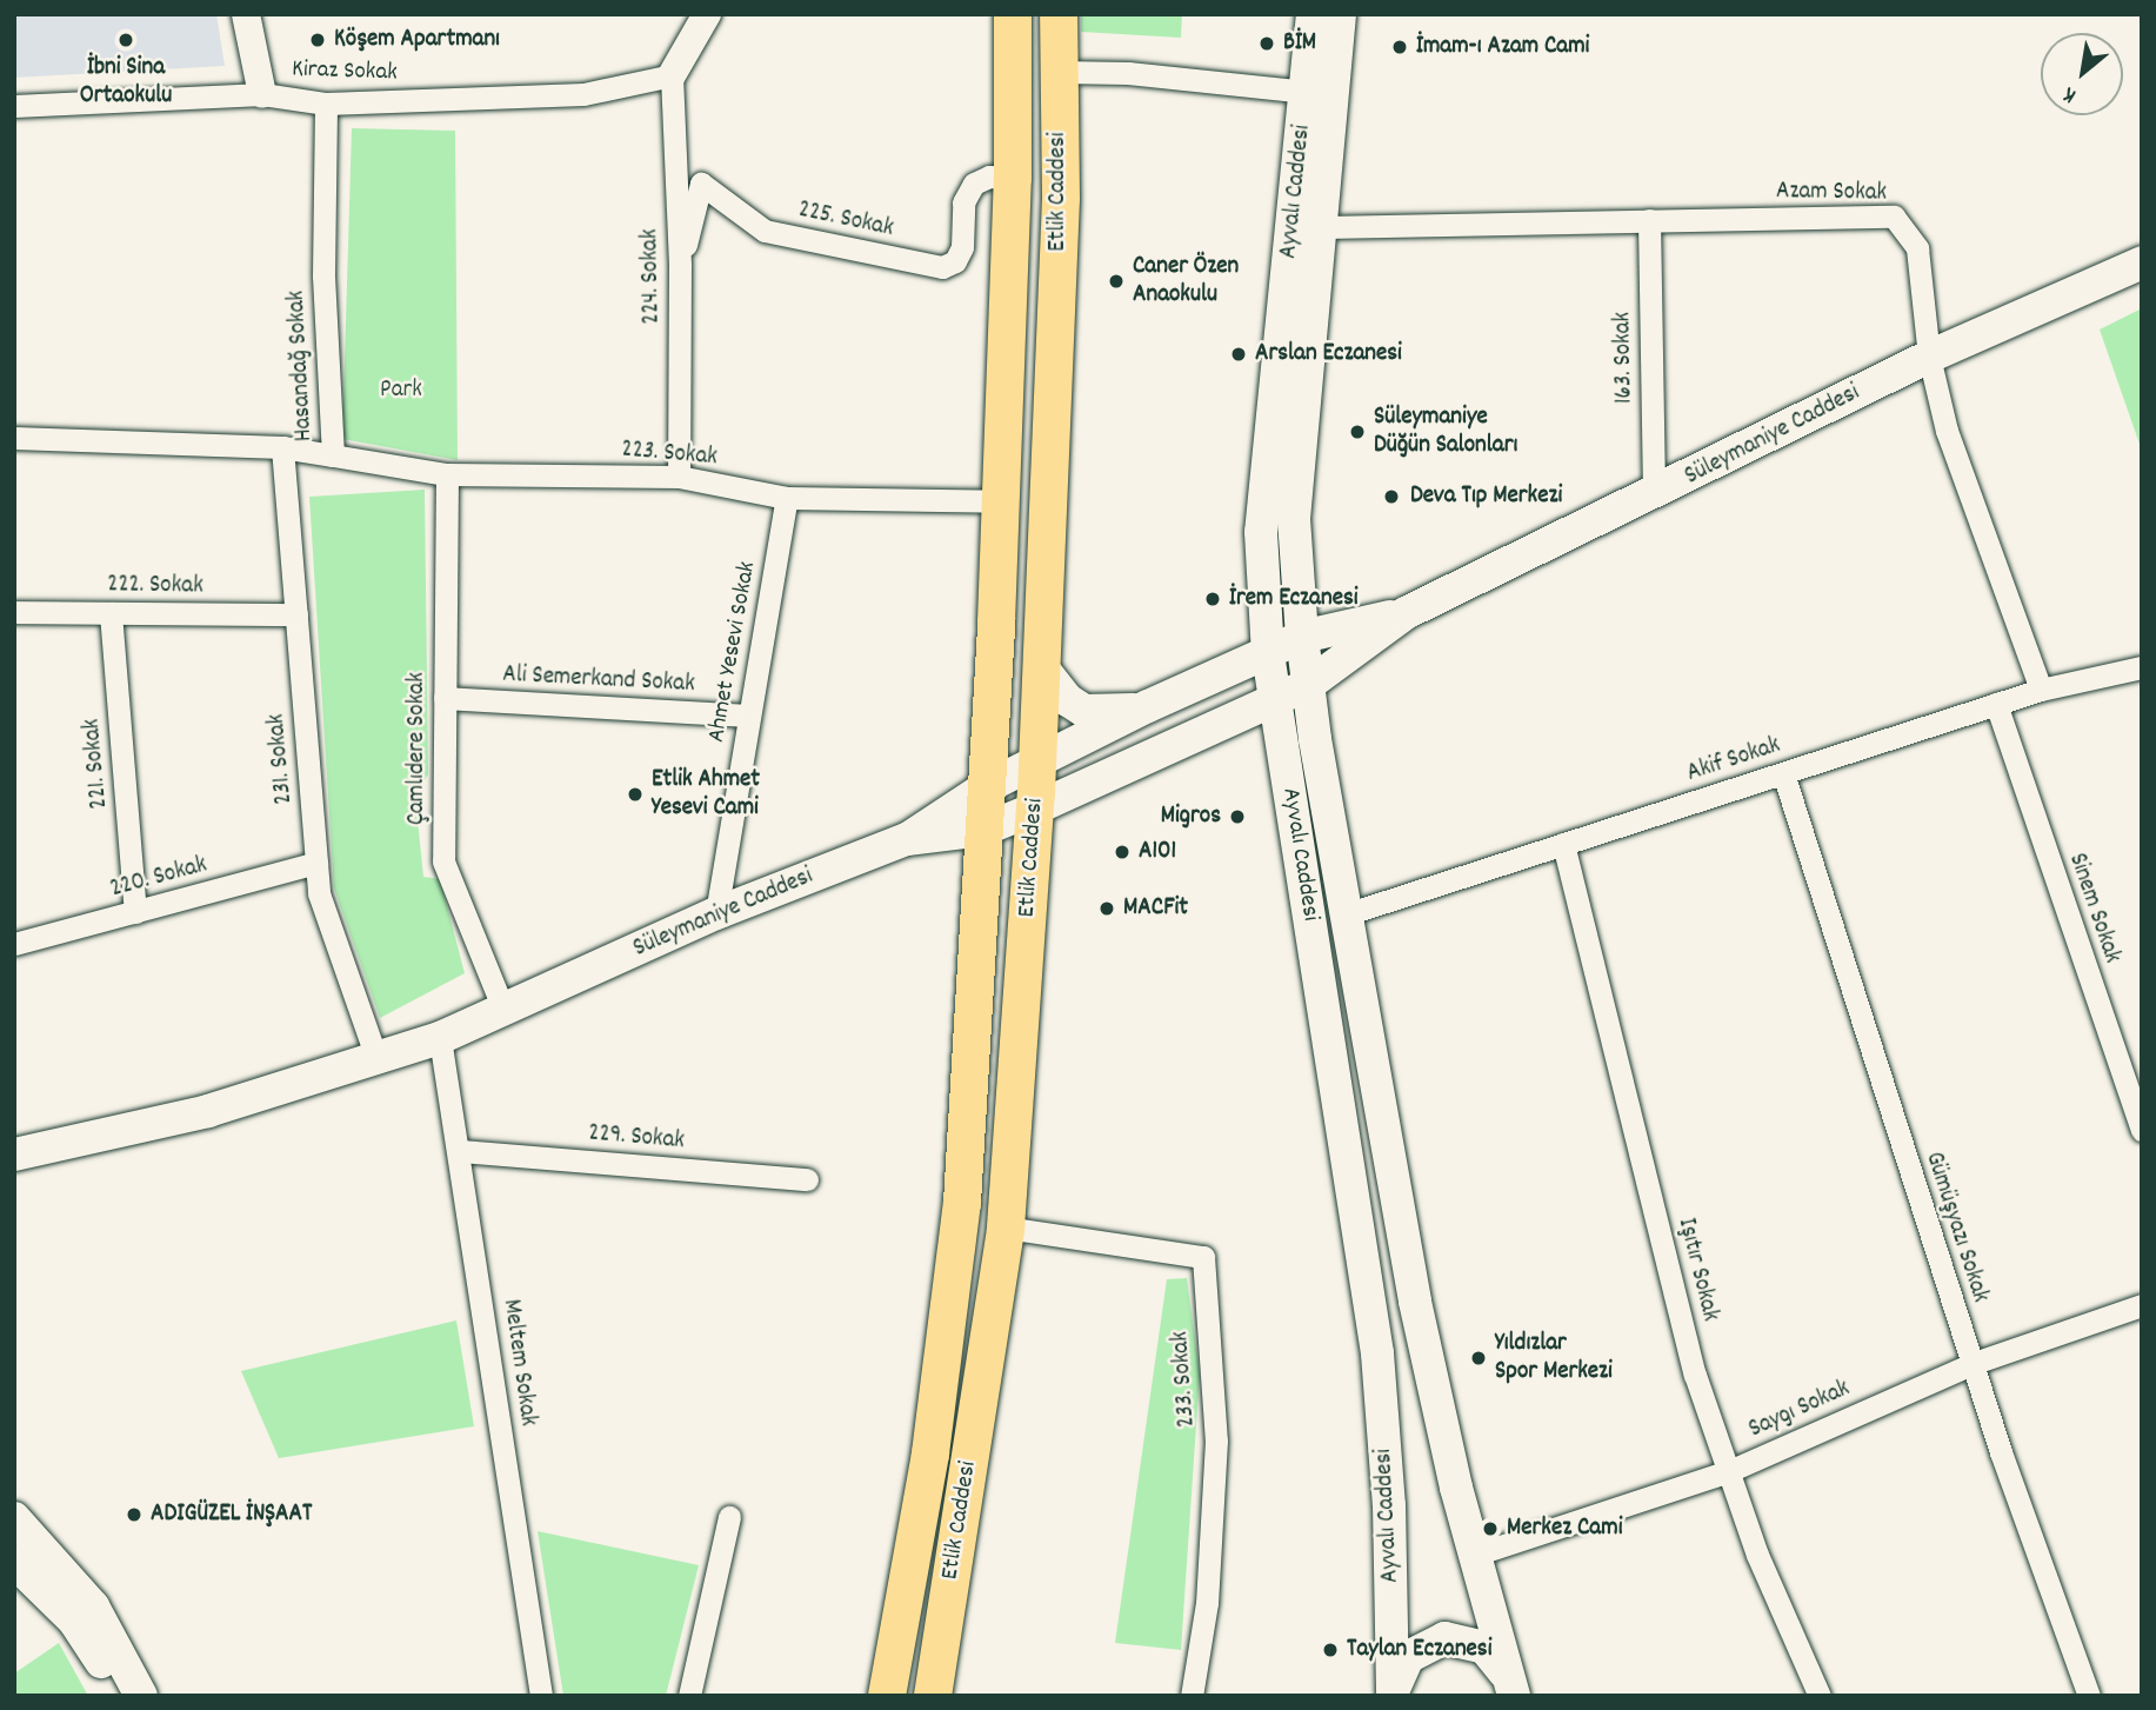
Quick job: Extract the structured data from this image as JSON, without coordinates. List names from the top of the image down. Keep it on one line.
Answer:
{"streets":{"main road":["Etlik Caddesi","Ayvalı Caddesi","Süleymaniye Caddesi"],"street":["Kiraz Sokak","Azam Sokak","225. Sokak","224. Sokak","163. Sokak","Hasandağ Sokak","223. Sokak","222. Sokak","Ahmet Yesevi Sokak","Ali Semerkand Sokak","Çamlıdere Sokak","231. Sokak","Akif Sokak","221. Sokak","220. Sokak","Sinem Sokak","229. Sokak","Gümüşyazı Sokak","Işıtır Sokak","Meltem Sokak","233. Sokak","Saygı Sokak"]},"crossings":[["Kiraz Sokak","224. Sokak"],["Kiraz Sokak","Hasandağ Sokak"],["Etlik Caddesi","225. Sokak"],["Etlik Caddesi","Süleymaniye Caddesi"],["Etlik Caddesi","223. Sokak"],["Etlik Caddesi","233. Sokak"],["Ayvalı Caddesi","Azam Sokak"],["Ayvalı Caddesi","Süleymaniye Caddesi"],["Ayvalı Caddesi","Akif Sokak"],["Ayvalı Caddesi","Saygı Sokak"],["Azam Sokak","163. Sokak"],["Azam Sokak","Süleymaniye Caddesi"],["Azam Sokak","Akif Sokak"],["225. Sokak","224. Sokak"],["224. Sokak","223. Sokak"],["163. Sokak","Süleymaniye Caddesi"],["Hasandağ Sokak","223. Sokak"],["Hasandağ Sokak","231. Sokak"],["Süleymaniye Caddesi","Ahmet Yesevi Sokak"],["Süleymaniye Caddesi","Çamlıdere Sokak"],["Süleymaniye Caddesi","231. Sokak"],["Süleymaniye Caddesi","Meltem Sokak"],["223. Sokak","Ahmet Yesevi Sokak"],["223. Sokak","Çamlıdere Sokak"],["222. Sokak","231. Sokak"],["222. Sokak","221. Sokak"],["Ahmet Yesevi Sokak","Ali Semerkand Sokak"],["Ali Semerkand Sokak","Çamlıdere Sokak"],["231. Sokak","220. Sokak"],["Akif Sokak","Sinem Sokak"],["Akif Sokak","Gümüşyazı Sokak"],["Akif Sokak","Işıtır Sokak"],["221. Sokak","220. Sokak"],["229. Sokak","Meltem Sokak"],["Gümüşyazı Sokak","Saygı Sokak"],["Işıtır Sokak","Saygı Sokak"]],"parks":["Park"],"places":["İbni Sina Ortaokulu","Köşem Apartmanı","BİM","İmam-ı Azam Cami","Caner Özen Anaokulu","Arslan Eczanesi","Süleymaniye Düğün Salonları","Deva Tıp Merkezi","İrem Eczanesi","Etlik Ahmet Yesevi Cami","Migros","A101","MACFit","Yıldızlar Spor Merkezi","ADIGÜZEL İNŞAAT","Merkez Cami","Taylan Eczanesi"],"north":"bottom left"}
